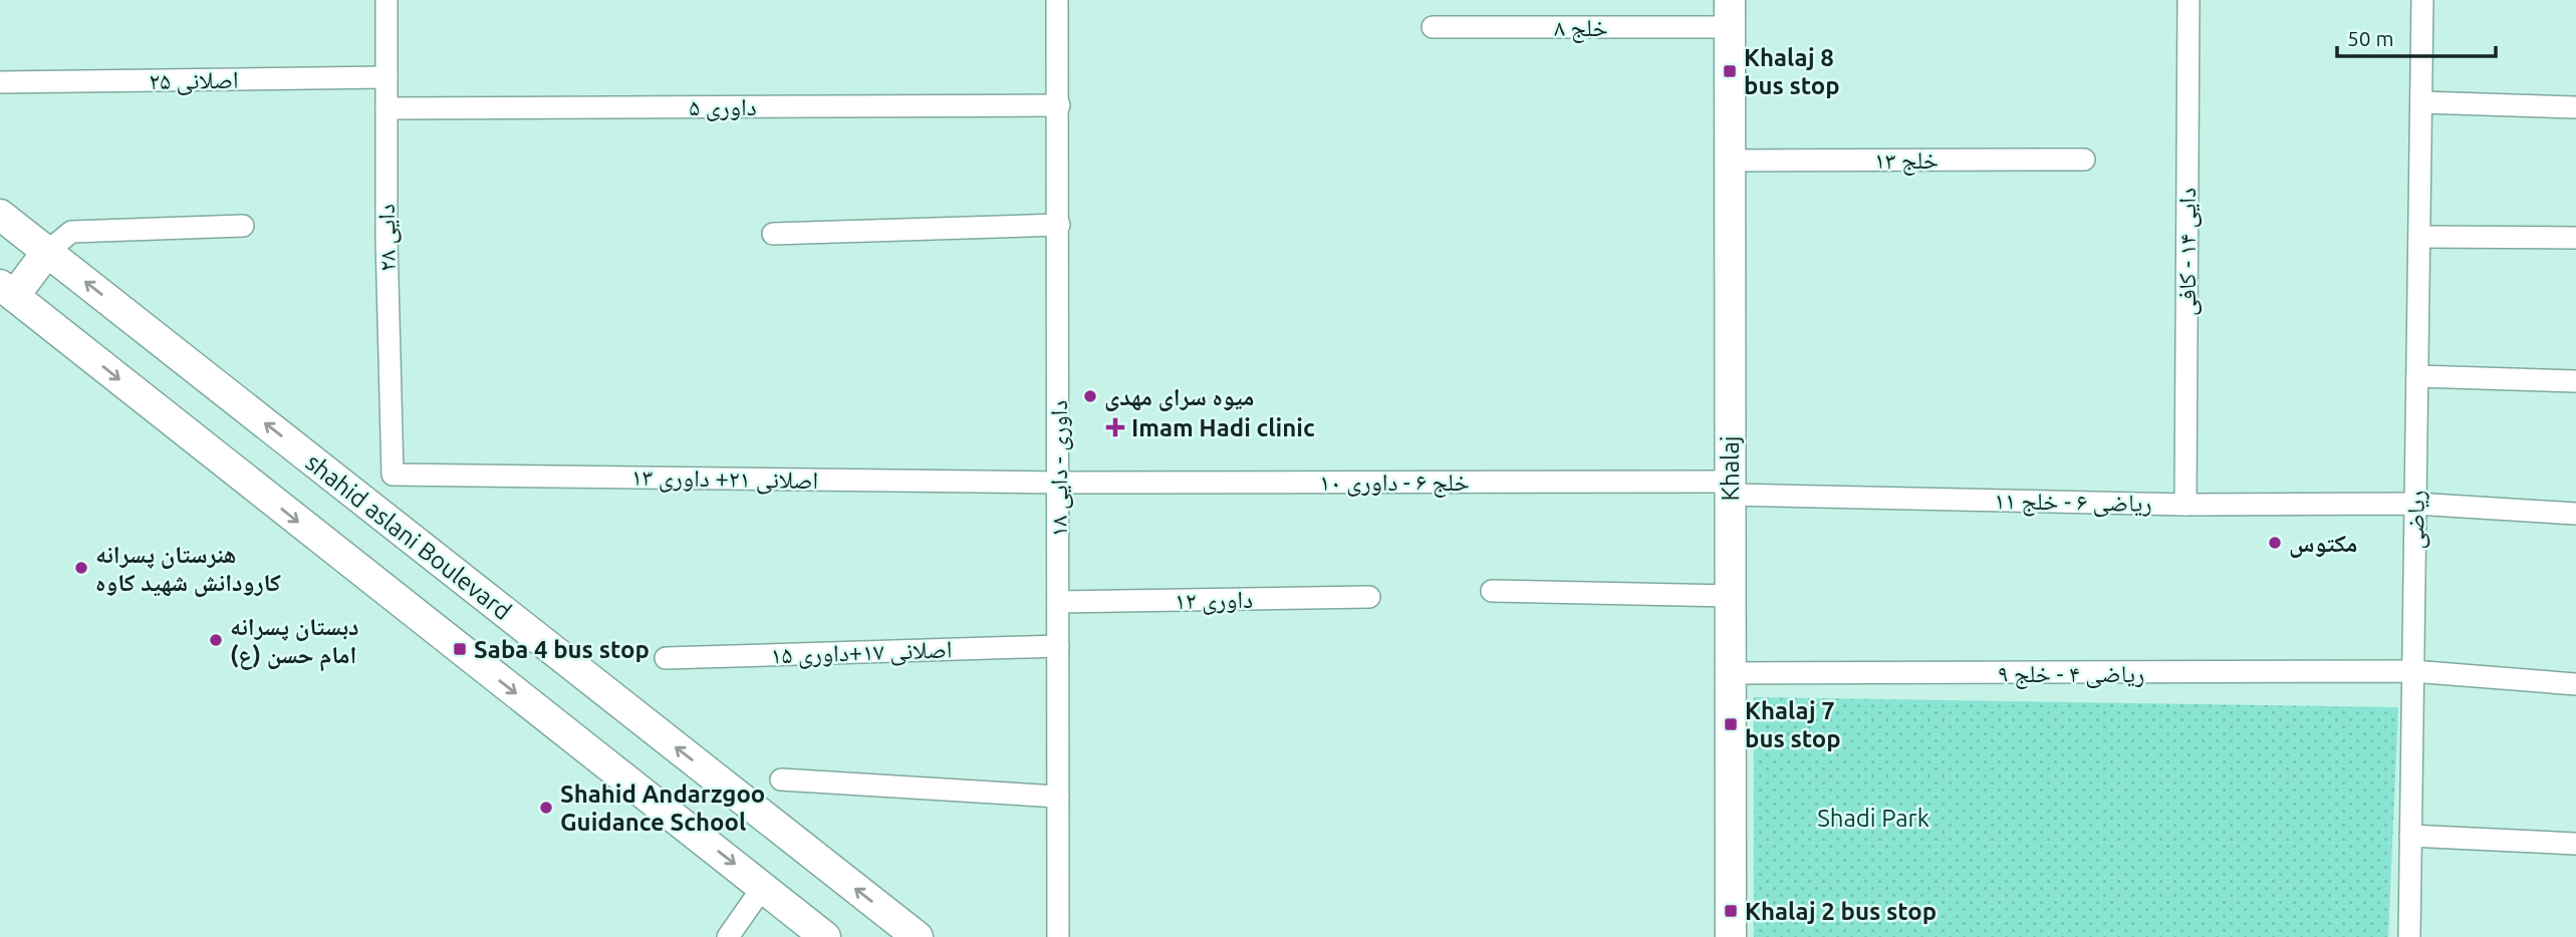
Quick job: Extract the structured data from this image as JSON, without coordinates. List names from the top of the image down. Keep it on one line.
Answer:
{"streets":{"main road":["Khalaj","shahid aslani Boulevard"],"street":["خلج ۸","اصلانی ۲۵","داوری ۵","خلج ۱۳","دایی ۲۸","دایی ۱۴ - کافی","داوری - دایی ۱۸","اصلانی ۲۱+ داوری ۱۳","خلج ۶ - داوری ۱۰","ریاضی ۶ - خلج ۱۱","ریاضی","داوری ۱۲","اصلانی ۱۷+داوری ۱۵","ریاضی ۴ - خلج ۹"]},"crossings":[["خلج ۸","Khalaj"],["اصلانی ۲۵","دایی ۲۸"],["داوری ۵","دایی ۲۸"],["داوری ۵","داوری - دایی ۱۸"],["خلج ۱۳","Khalaj"],["دایی ۲۸","اصلانی ۲۱+ داوری ۱۳"],["دایی ۱۴ - کافی","ریاضی ۶ - خلج ۱۱"],["داوری - دایی ۱۸","اصلانی ۲۱+ داوری ۱۳"],["داوری - دایی ۱۸","خلج ۶ - داوری ۱۰"],["داوری - دایی ۱۸","داوری ۱۲"],["داوری - دایی ۱۸","اصلانی ۱۷+داوری ۱۵"],["Khalaj","خلج ۶ - داوری ۱۰"],["Khalaj","ریاضی ۶ - خلج ۱۱"],["Khalaj","ریاضی ۴ - خلج ۹"],["اصلانی ۲۱+ داوری ۱۳","خلج ۶ - داوری ۱۰"],["خلج ۶ - داوری ۱۰","ریاضی ۶ - خلج ۱۱"],["ریاضی ۶ - خلج ۱۱","ریاضی"],["ریاضی","ریاضی ۴ - خلج ۹"]],"parks":["Shadi Park"],"places":{"transit":["Khalaj 8 bus stop","Saba 4 bus stop","Khalaj 7 bus stop","Khalaj 2 bus stop"],"other":["میوه سرای مهدی","مکتوس","هنرستان پسرانه کارودانش شهید کاوه","دبستان پسرانه امام حسن (ع)","Shahid Andarzgoo Guidance School"],"health":["Imam Hadi clinic"]},"scale_bar":"50 m"}
